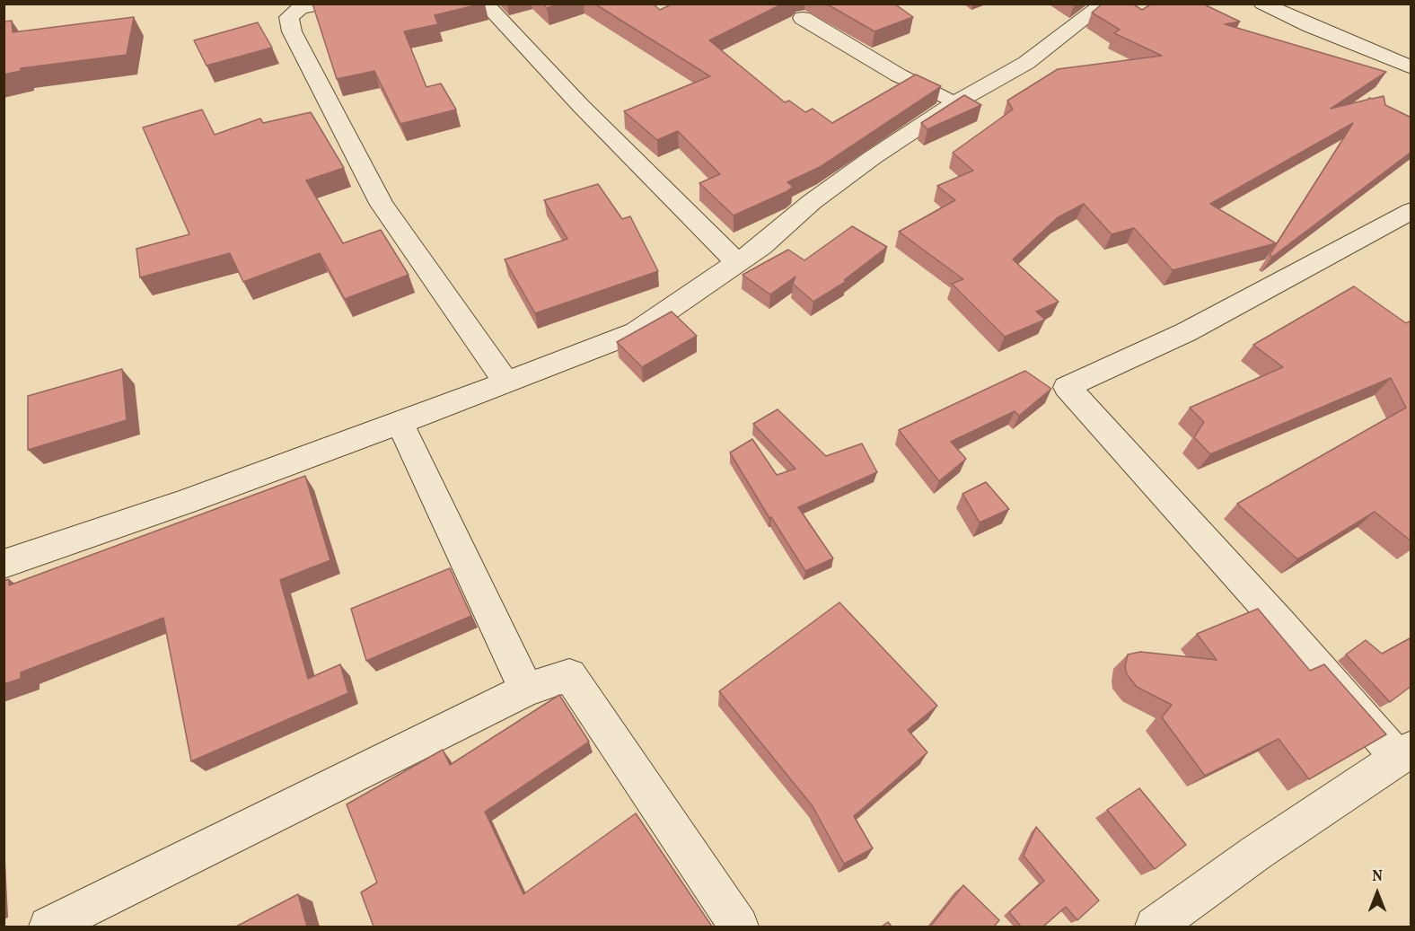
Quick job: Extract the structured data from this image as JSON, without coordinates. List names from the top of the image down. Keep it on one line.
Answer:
{"north":"top"}
